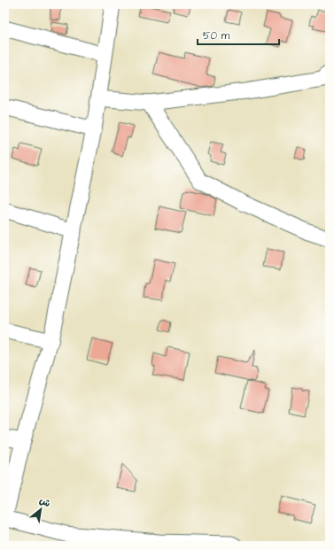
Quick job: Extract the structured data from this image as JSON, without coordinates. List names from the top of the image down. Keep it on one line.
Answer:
{"scale_bar":"50 m","north":"top right"}
